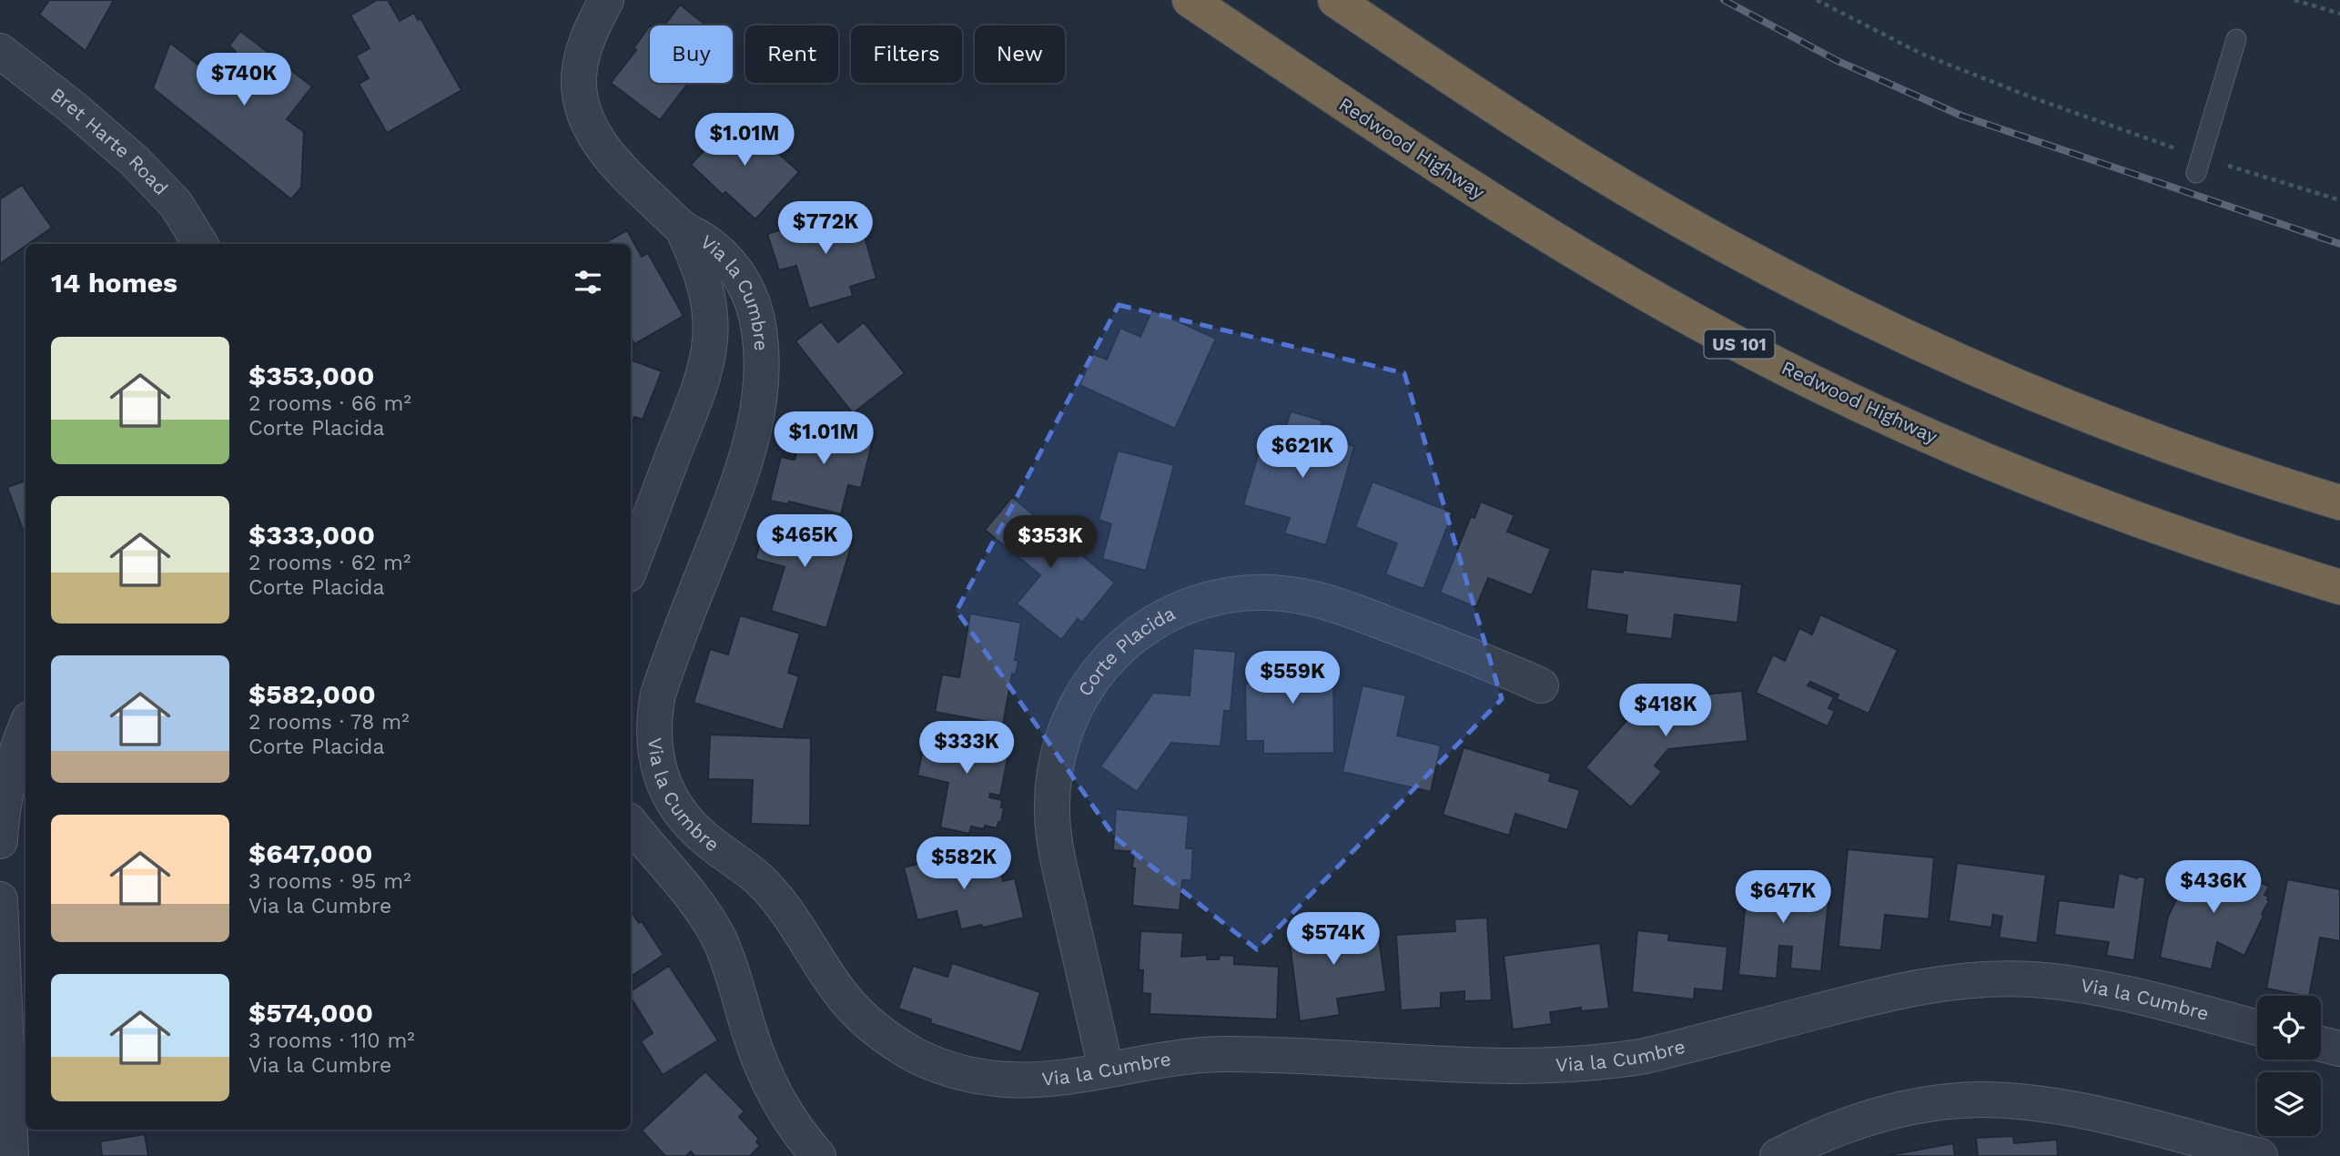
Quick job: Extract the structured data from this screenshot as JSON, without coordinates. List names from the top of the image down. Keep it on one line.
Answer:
{"streets":{"highway":["Redwood Highway","US 101"],"street":["Bret Harte Road","Via la Cumbre","Corte Placida"]},"crossings":[["Via la Cumbre","Corte Placida"]],"page":{"chip":["Buy","Rent","Filters","New"],"price":["$740K","$1.01M","$772K","$1.01M","$621K","$465K","$353K","$559K","$418K","$333K","$582K","$436K","$647K","$574K"],"heading":"14 homes","list":[{"name":"$353,000","note":"2 rooms · 66 m² · Corte Placida"},{"name":"$333,000","note":"2 rooms · 62 m² · Corte Placida"},{"name":"$582,000","note":"2 rooms · 78 m² · Corte Placida"},{"name":"$647,000","note":"3 rooms · 95 m² · Via la Cumbre"},{"name":"$574,000","note":"3 rooms · 110 m² · Via la Cumbre"}]}}
